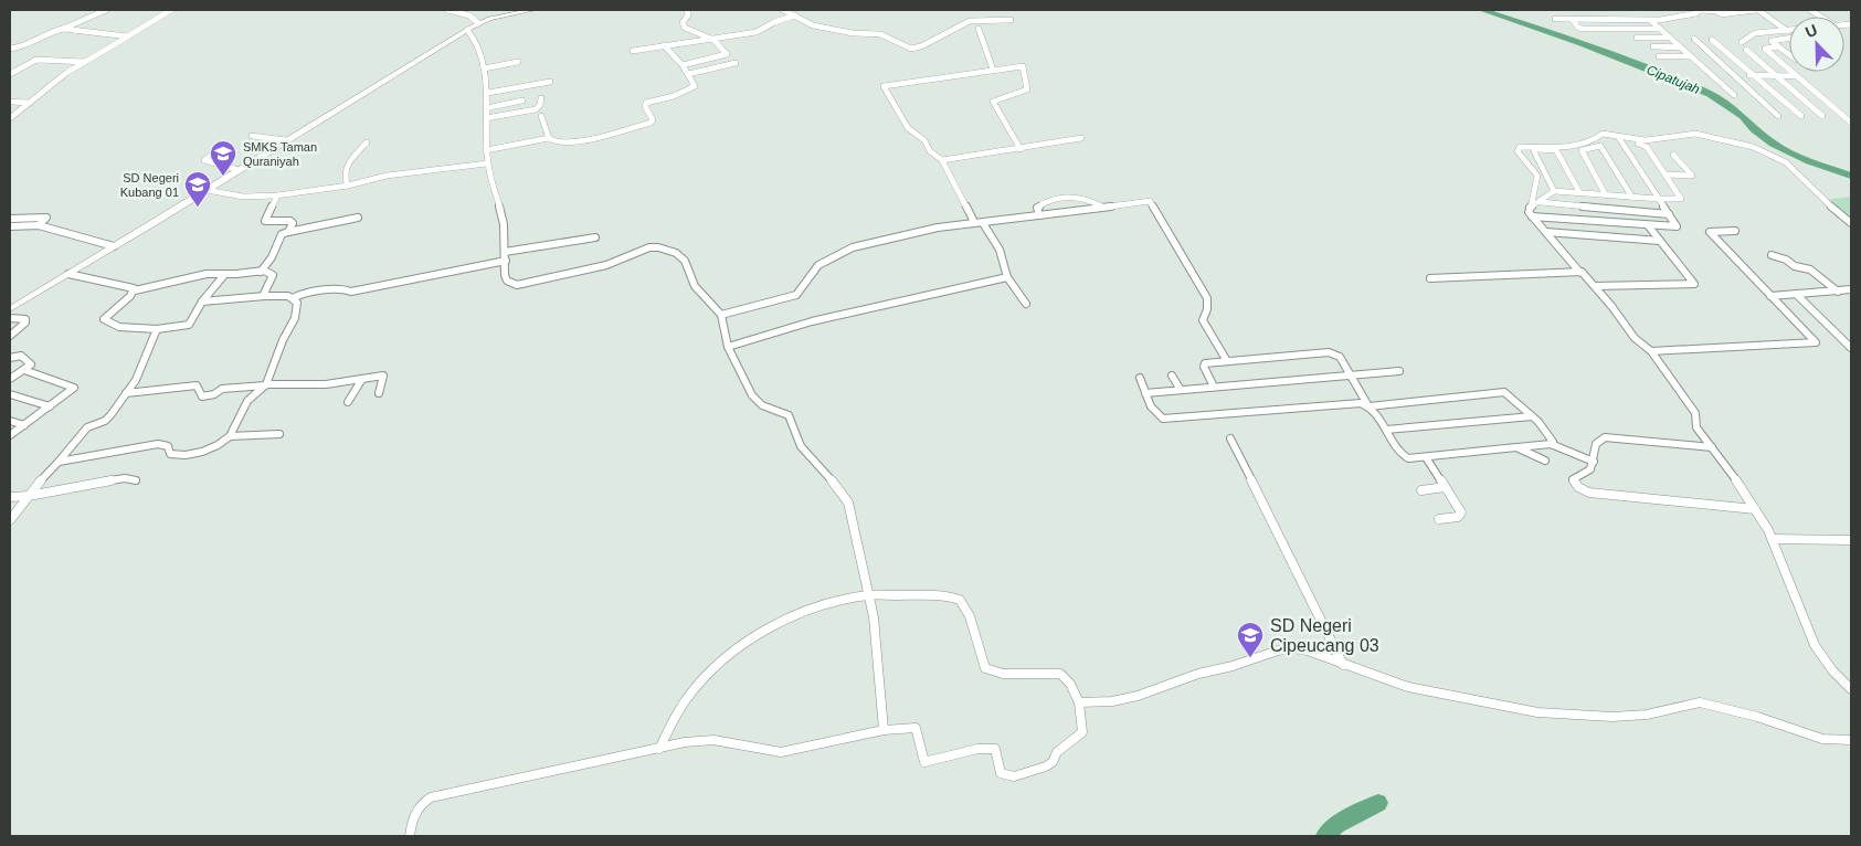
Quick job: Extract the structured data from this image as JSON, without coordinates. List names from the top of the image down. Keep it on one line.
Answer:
{"water":["Cipatujah"],"places":{"school or university":["SMKS Taman Quraniyah","SD Negeri Kubang 01","SD Negeri Cipeucang 03"]},"north":"top left"}
